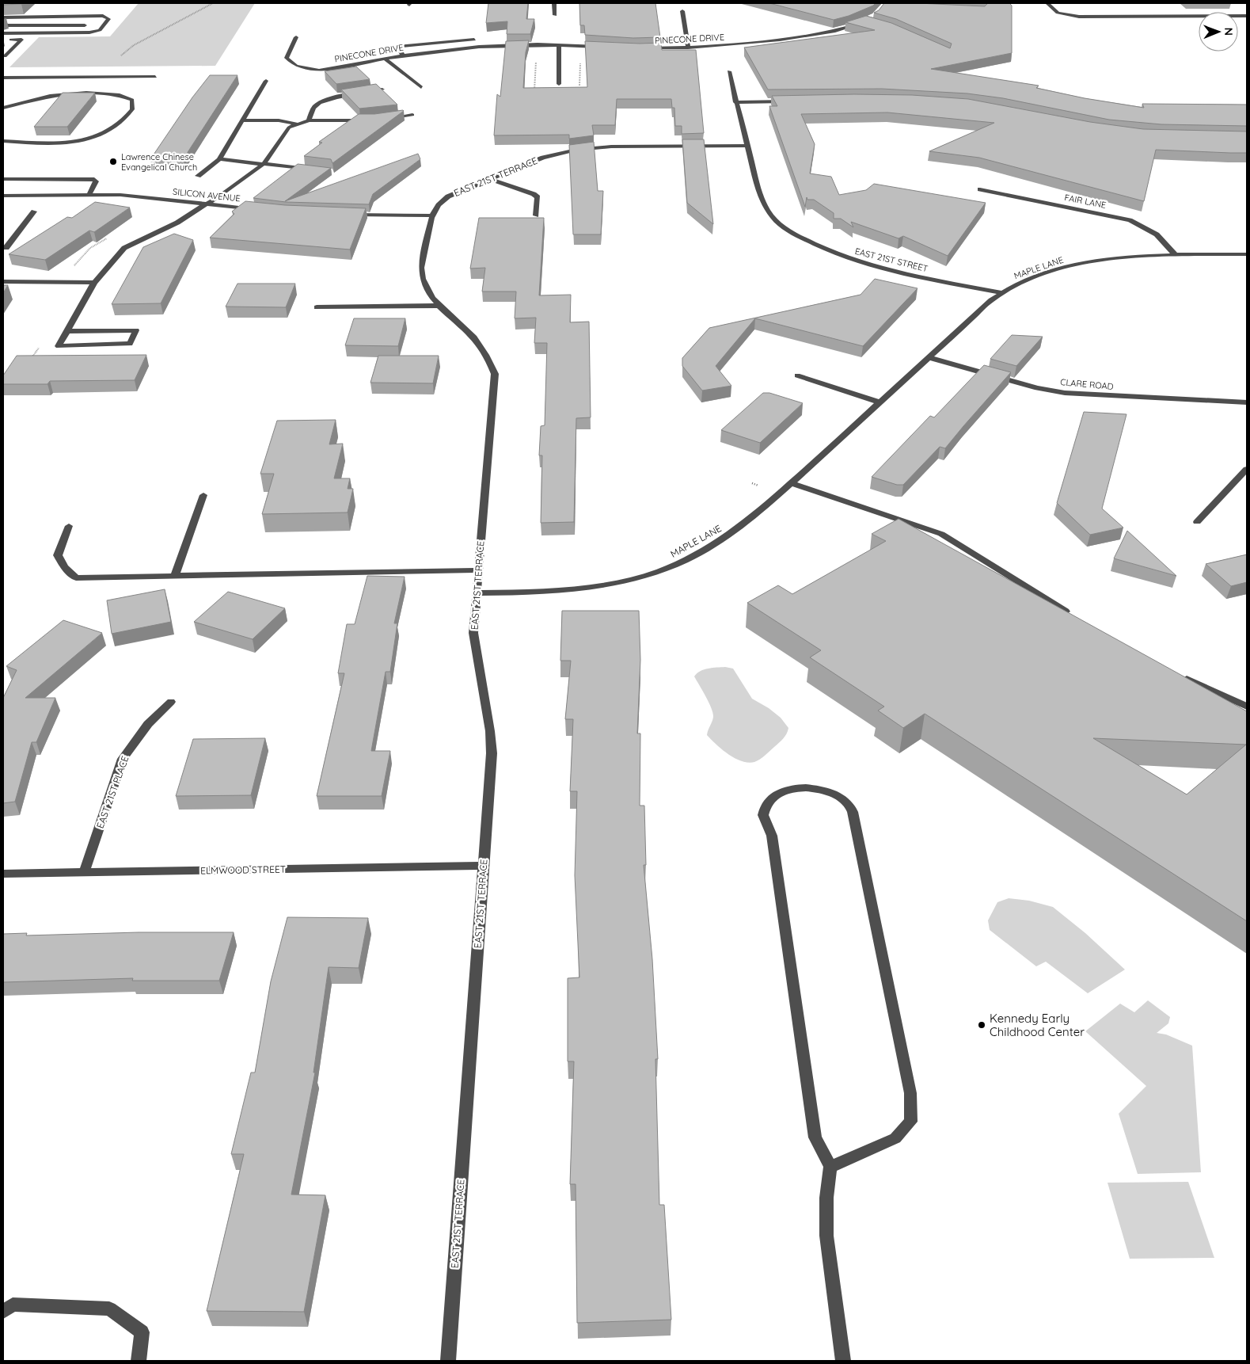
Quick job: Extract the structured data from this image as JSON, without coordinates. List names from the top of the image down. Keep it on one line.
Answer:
{"streets":{"street":["PINECONE DRIVE","EAST 21ST TERRACE","SILICON AVENUE","FAIR LANE","EAST 21ST STREET","MAPLE LANE","CLARE ROAD","EAST 21ST PLACE","ELMWOOD STREET"]},"crossings":[["EAST 21ST TERRACE","EAST 21ST STREET"],["EAST 21ST TERRACE","MAPLE LANE"],["EAST 21ST TERRACE","ELMWOOD STREET"],["FAIR LANE","MAPLE LANE"],["EAST 21ST STREET","MAPLE LANE"],["MAPLE LANE","CLARE ROAD"],["EAST 21ST PLACE","ELMWOOD STREET"]],"places":["Lawrence Chinese Evangelical Church","Kennedy Early Childhood Center"],"north":"right"}
